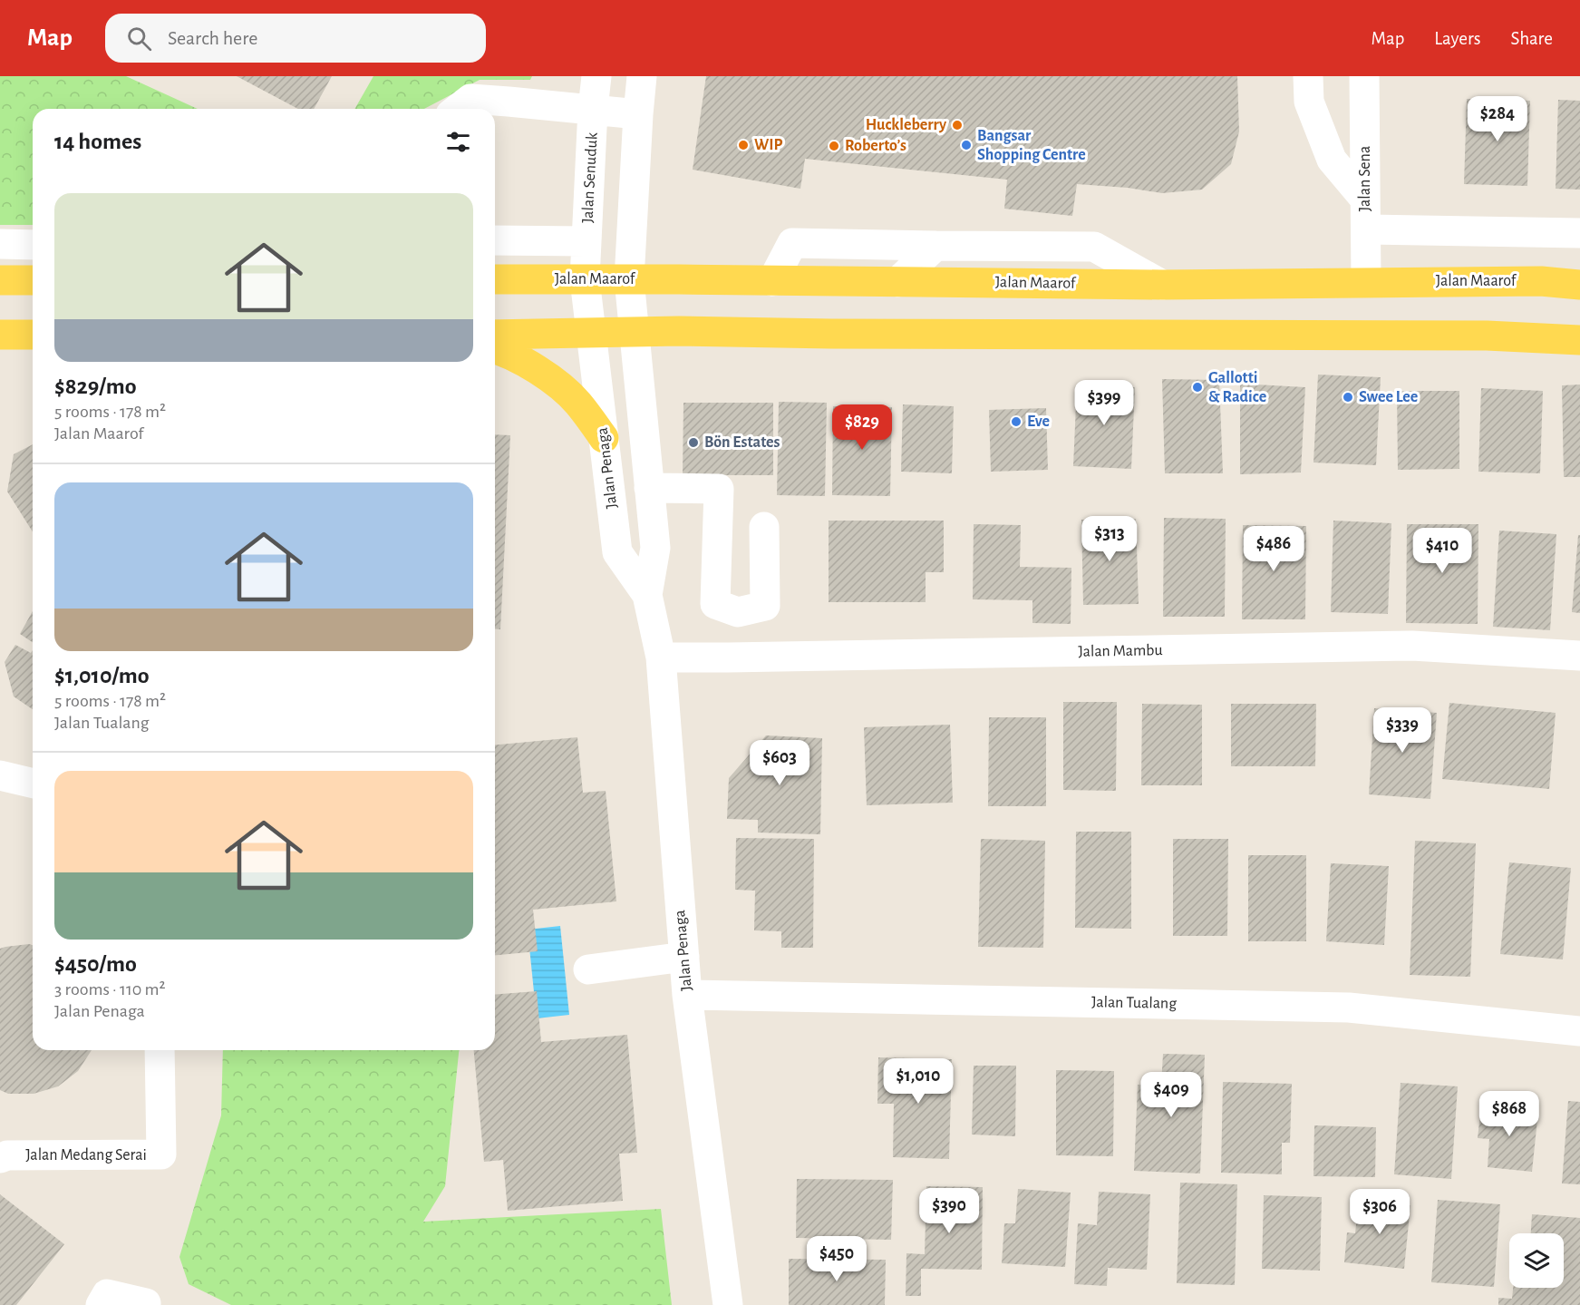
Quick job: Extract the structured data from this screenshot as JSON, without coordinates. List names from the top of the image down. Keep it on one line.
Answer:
{"streets":{"main road":["Jalan Maarof"],"street":["Jalan Senuduk","Jalan Sena","Jalan Penaga","Jalan Mambu","Jalan Tualang","Jalan Medang Serai"]},"crossings":[["Jalan Senuduk","Jalan Maarof"],["Jalan Senuduk","Jalan Penaga"],["Jalan Sena","Jalan Maarof"],["Jalan Maarof","Jalan Penaga"],["Jalan Penaga","Jalan Mambu"],["Jalan Penaga","Jalan Tualang"]],"places":["Huckleberry","WIP","Bangsar Shopping Centre","Roberto’s","Gallotti & Radice","Swee Lee","Eve","Bön Estates"],"page":{"header":"Map","search":"Search here","nav":["Map","Layers","Share"],"price":["$284","$399","$829","$313","$486","$410","$339","$603","$1,010","$409","$868","$390","$306","$450"],"heading":"14 homes","list":[{"name":"$829/mo","note":"5 rooms · 178 m² · Jalan Maarof"},{"name":"$1,010/mo","note":"5 rooms · 178 m² · Jalan Tualang"},{"name":"$450/mo","note":"3 rooms · 110 m² · Jalan Penaga"}]}}
